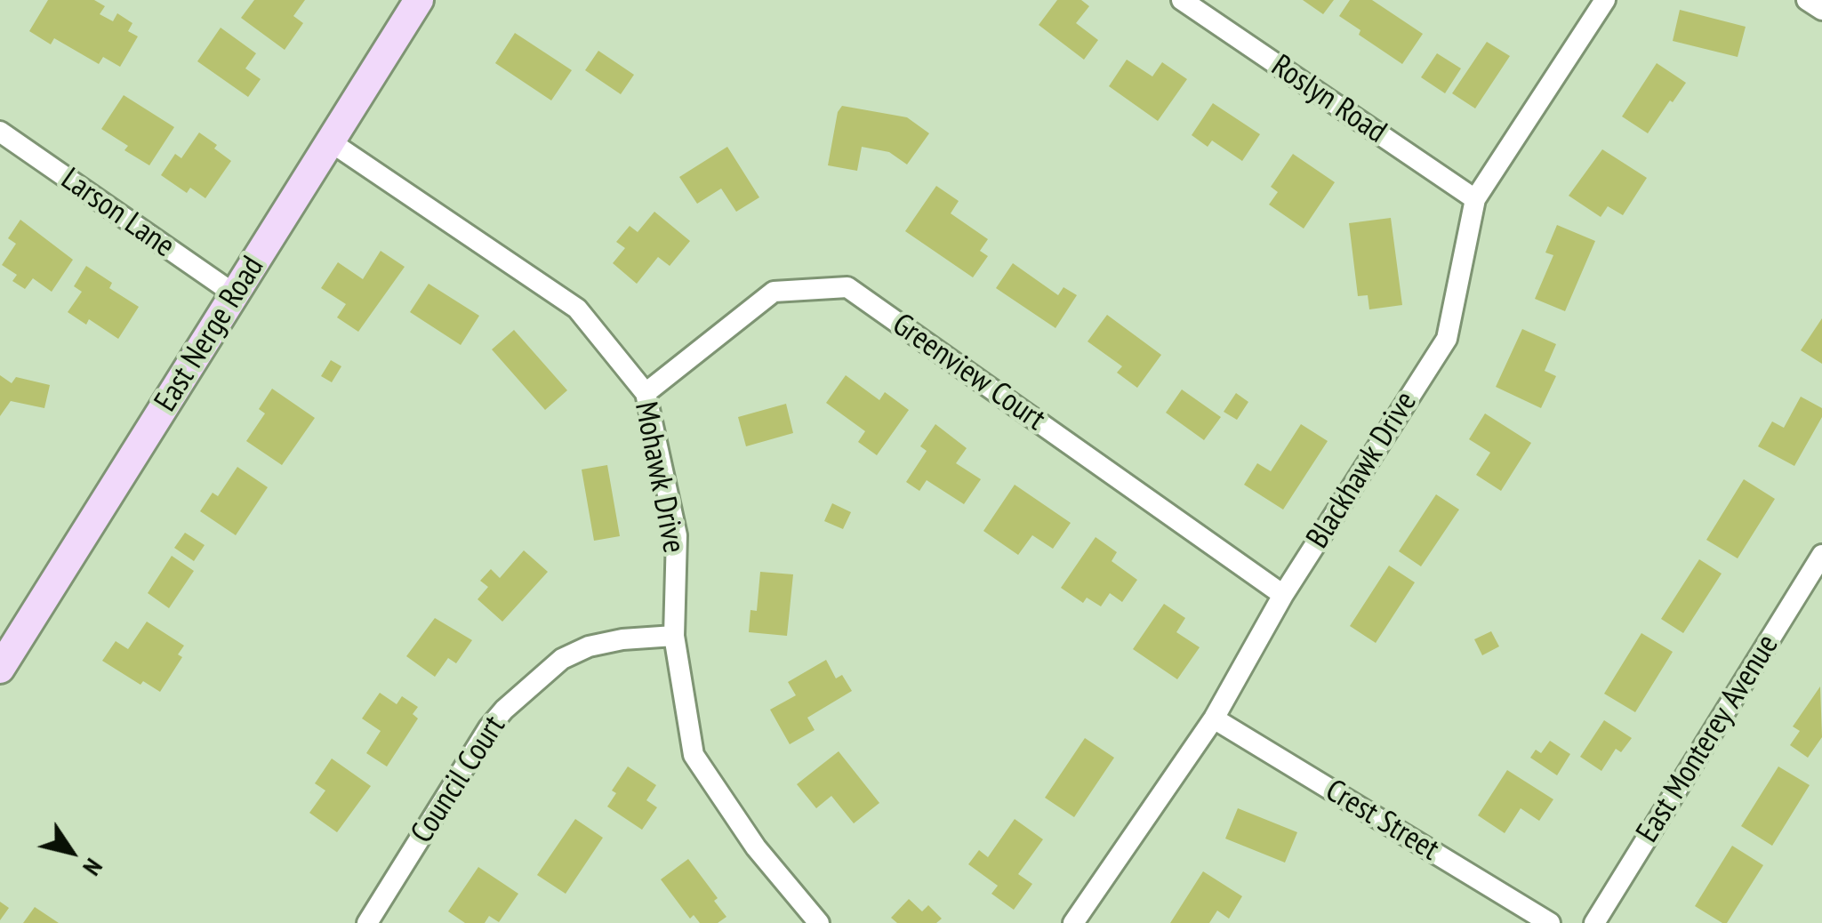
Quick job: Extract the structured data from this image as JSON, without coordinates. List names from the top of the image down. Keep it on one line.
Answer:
{"streets":{"main road":["East Nerge Road"],"street":["Roslyn Road","Larson Lane","Greenview Court","Blackhawk Drive","Mohawk Drive","East Monterey Avenue","Council Court","Crest Street"]},"crossings":[["Roslyn Road","Blackhawk Drive"],["Larson Lane","East Nerge Road"],["East Nerge Road","Mohawk Drive"],["Greenview Court","Blackhawk Drive"],["Greenview Court","Mohawk Drive"],["Blackhawk Drive","Crest Street"],["Mohawk Drive","Council Court"]],"north":"bottom right"}
